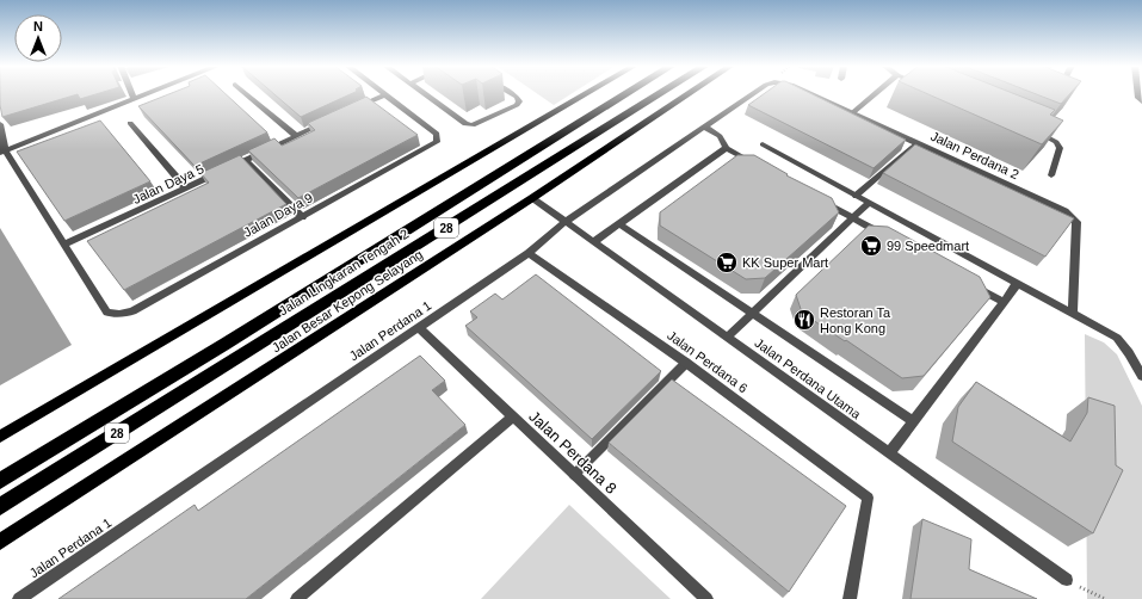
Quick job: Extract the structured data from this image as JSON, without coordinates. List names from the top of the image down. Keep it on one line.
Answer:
{"streets":{"highway":["28","Jalan Lingkaran Tengah 2"],"main road":["Jalan Besar Kepong Selayang"],"street":["Jalan Perdana 2","Jalan Daya 5","Jalan Daya 9","Jalan Perdana 1","Jalan Perdana 6","Jalan Perdana Utama","Jalan Perdana 8"]},"crossings":[["Jalan Daya 5","Jalan Daya 9"],["Jalan Besar Kepong Selayang","Jalan Perdana Utama"],["Jalan Perdana 1","Jalan Perdana 6"],["Jalan Perdana 1","Jalan Perdana Utama"],["Jalan Perdana 1","Jalan Perdana 8"]],"places":{"supermarket":["99 Speedmart","KK Super Mart"],"restaurant":["Restoran Ta Hong Kong"]},"north":"top"}
